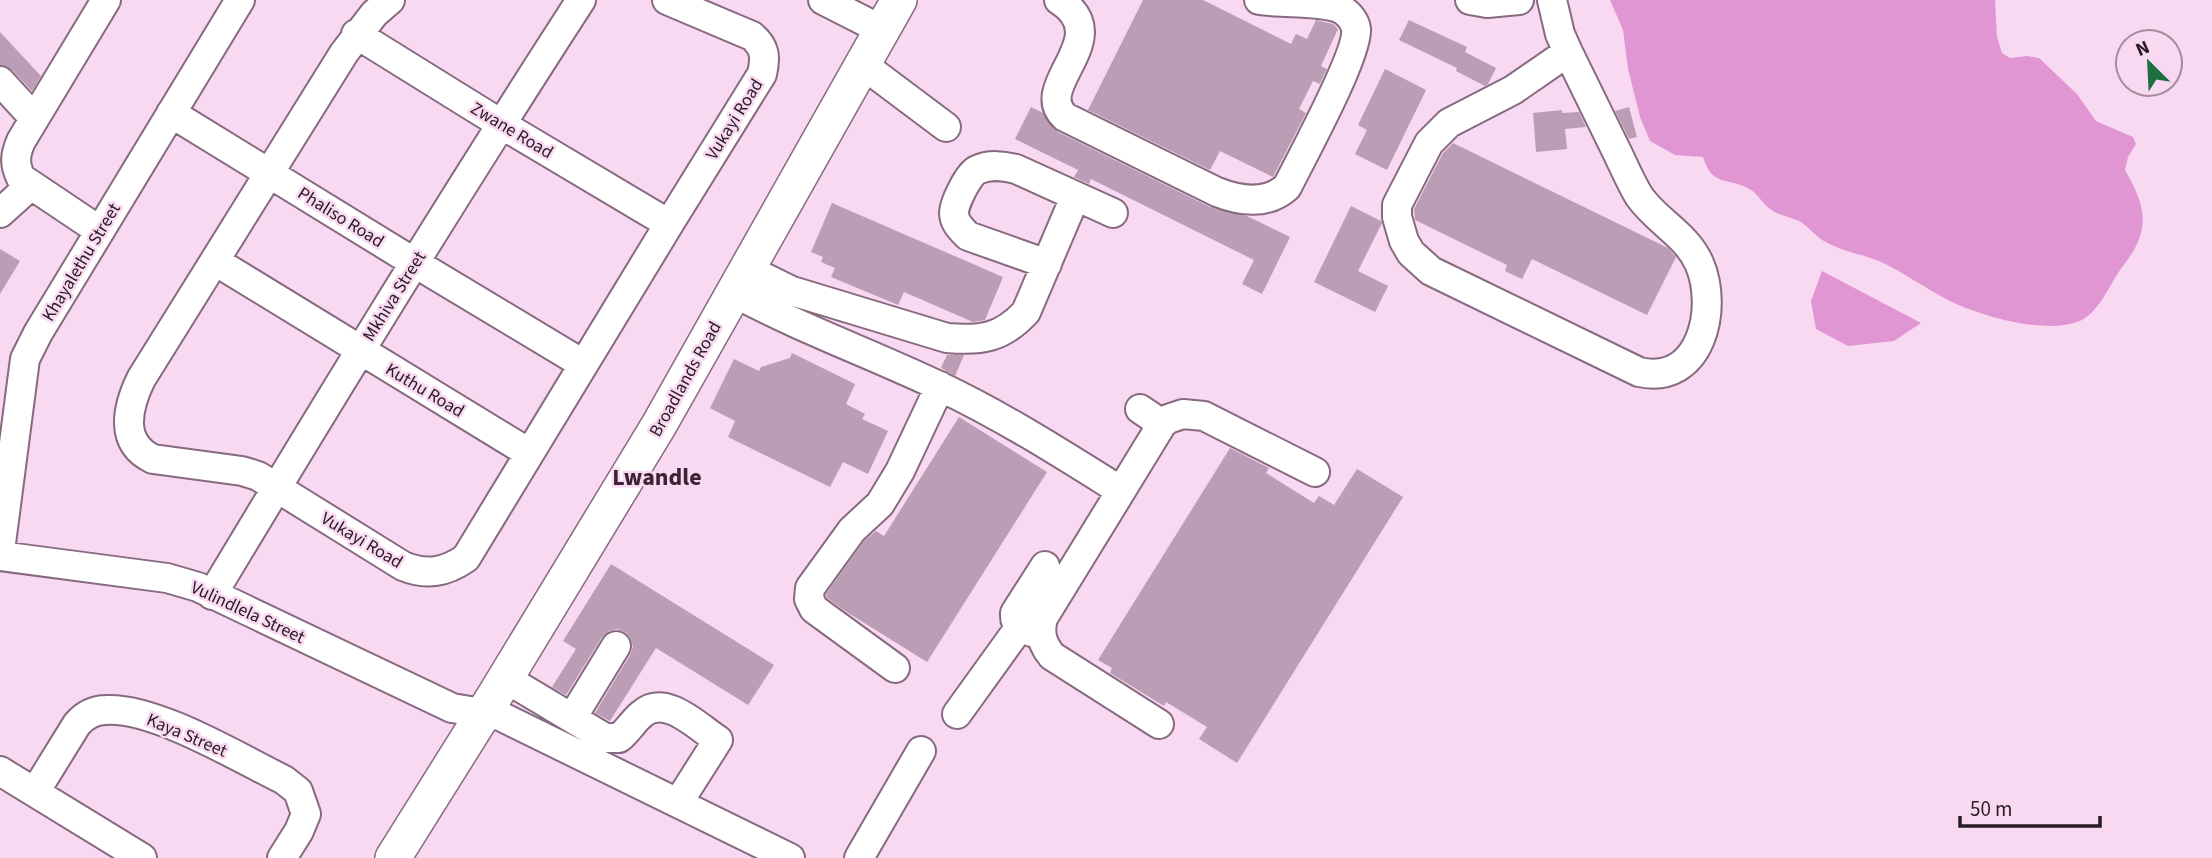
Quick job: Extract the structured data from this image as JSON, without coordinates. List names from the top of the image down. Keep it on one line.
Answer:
{"streets":{"main road":["Broadlands Road"],"street":["Vukayi Road","Zwane Road","Phaliso Road","Khayalethu Street","Mkhiva Street","Kuthu Road","Vulindlela Street","Kaya Street"]},"crossings":[["Vukayi Road","Zwane Road"],["Vukayi Road","Phaliso Road"],["Vukayi Road","Mkhiva Street"],["Vukayi Road","Kuthu Road"],["Zwane Road","Mkhiva Street"],["Phaliso Road","Khayalethu Street"],["Phaliso Road","Mkhiva Street"],["Khayalethu Street","Vulindlela Street"],["Mkhiva Street","Kuthu Road"],["Mkhiva Street","Vulindlela Street"],["Broadlands Road","Vulindlela Street"]],"districts":["Lwandle"],"scale_bar":"50 m","north":"top left"}
